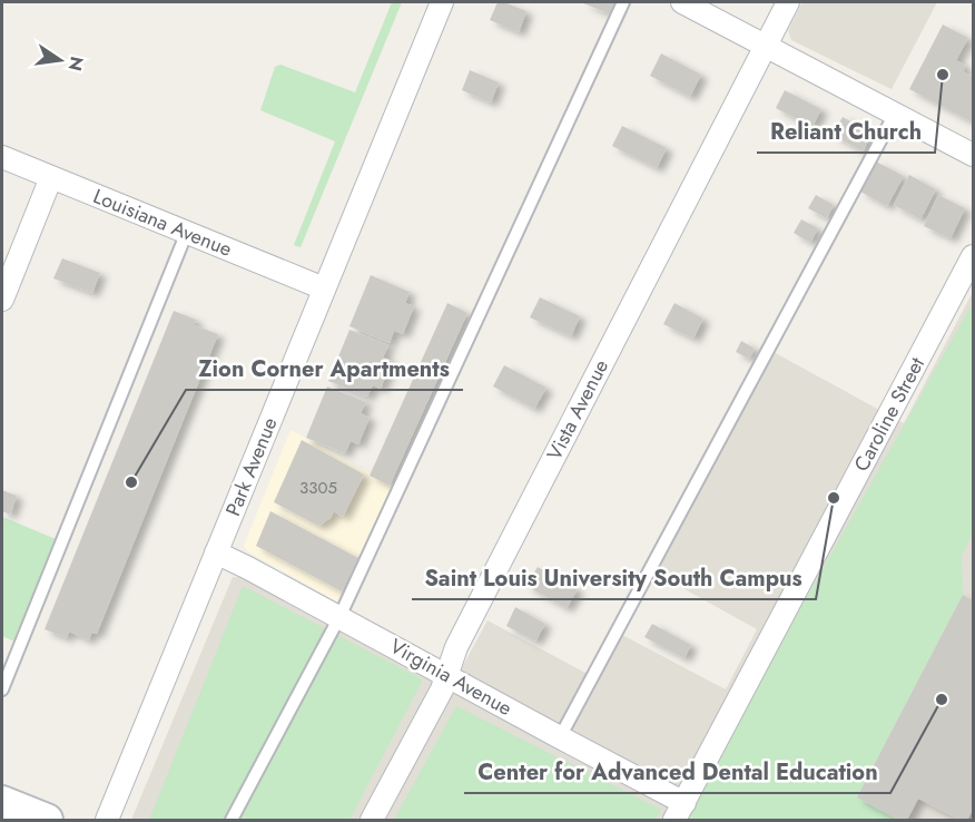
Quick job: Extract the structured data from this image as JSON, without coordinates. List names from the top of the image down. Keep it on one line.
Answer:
{"streets":{"street":["Louisiana Avenue","Vista Avenue","Caroline Street","Park Avenue","Virginia Avenue"]},"crossings":[["Louisiana Avenue","Park Avenue"],["Vista Avenue","Virginia Avenue"],["Caroline Street","Virginia Avenue"],["Park Avenue","Virginia Avenue"]],"places":["Reliant Church","Zion Corner Apartments","Saint Louis University South Campus","Center for Advanced Dental Education"],"house_numbers":["3305"],"north":"right"}
